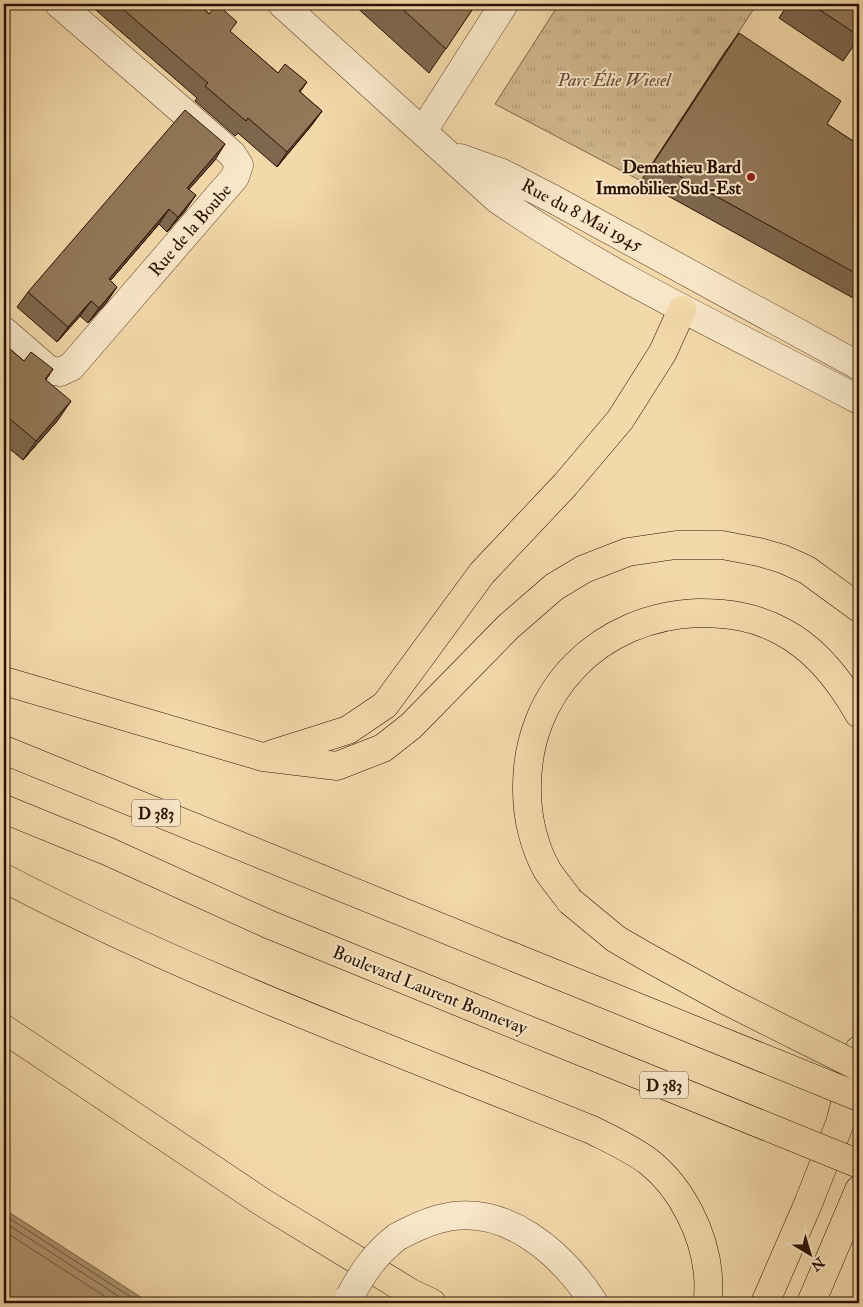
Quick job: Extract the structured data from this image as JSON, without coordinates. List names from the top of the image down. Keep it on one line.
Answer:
{"streets":{"highway":["D 383","Boulevard Laurent Bonnevay"],"street":["Rue du 8 Mai 1945","Rue de la Boube"]},"parks":["Parc Élie Wiesel"],"places":["Demathieu Bard Immobilier Sud-Est"],"north":"bottom right"}
